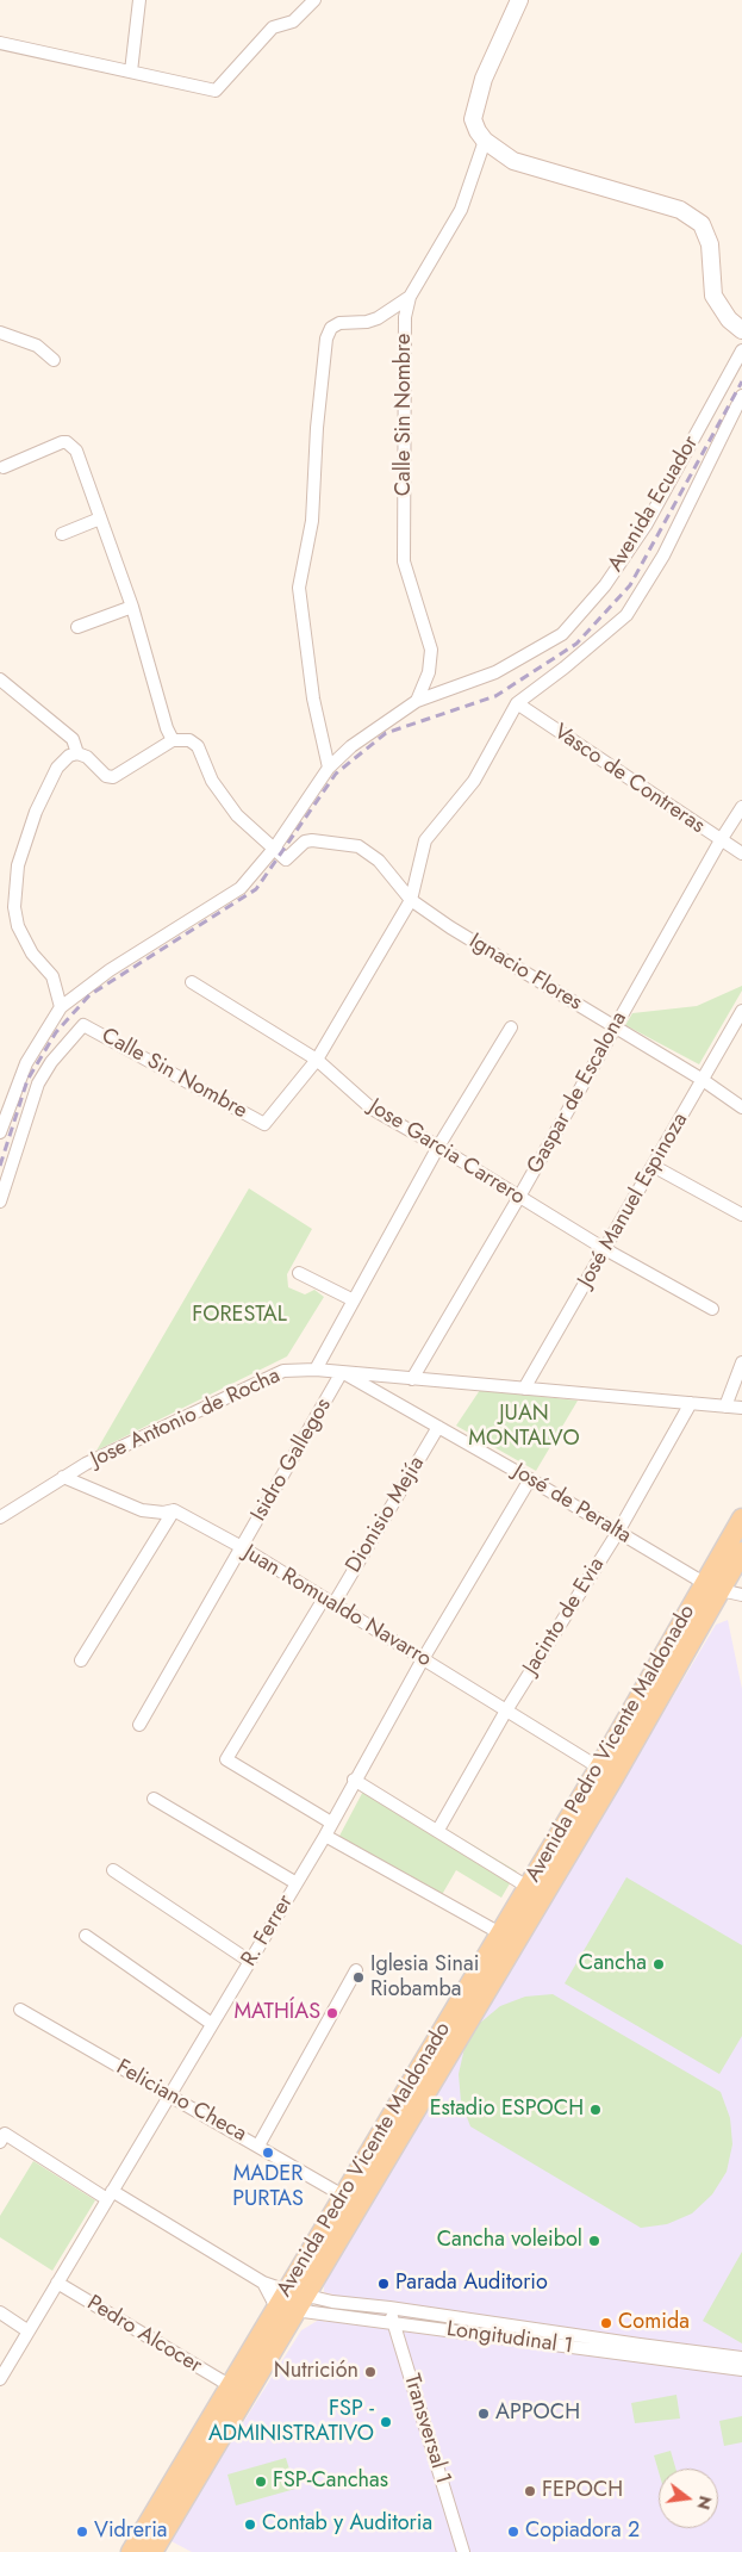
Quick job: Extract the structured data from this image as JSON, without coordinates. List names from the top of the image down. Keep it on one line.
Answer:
{"streets":{"main road":["Avenida Pedro Vicente Maldonado"],"street":["Calle Sin Nombre","Avenida Ecuador","Vasco de Contreras","Ignacio Flores","Gaspar de Escalona","Jose Garcia Carrero","José Manuel Espinoza","Jose Antonio de Rocha","Isidro Gallegos","José de Peralta","Dionisio Mejía","Juan Romualdo Navarro","Jacinto de Evia","R. Ferrer","Feliciano Checa","Pedro Alcocer","Longitudinal 1","Transversal 1"]},"crossings":[["Calle Sin Nombre","Avenida Ecuador"],["Calle Sin Nombre","Jose Garcia Carrero"],["Avenida Ecuador","Ignacio Flores"],["Vasco de Contreras","Gaspar de Escalona"],["Ignacio Flores","Gaspar de Escalona"],["Ignacio Flores","José Manuel Espinoza"],["Gaspar de Escalona","Jose Garcia Carrero"],["Gaspar de Escalona","Jose Antonio de Rocha"],["Jose Garcia Carrero","José Manuel Espinoza"],["José Manuel Espinoza","Jose Antonio de Rocha"],["Jose Antonio de Rocha","Isidro Gallegos"],["Jose Antonio de Rocha","José de Peralta"],["Jose Antonio de Rocha","Juan Romualdo Navarro"],["Jose Antonio de Rocha","Jacinto de Evia"],["Isidro Gallegos","José de Peralta"],["Isidro Gallegos","Juan Romualdo Navarro"],["José de Peralta","Dionisio Mejía"],["José de Peralta","Jacinto de Evia"],["José de Peralta","Avenida Pedro Vicente Maldonado"],["José de Peralta","R. Ferrer"],["Dionisio Mejía","Juan Romualdo Navarro"],["Dionisio Mejía","R. Ferrer"],["Juan Romualdo Navarro","Jacinto de Evia"],["Juan Romualdo Navarro","Avenida Pedro Vicente Maldonado"],["Juan Romualdo Navarro","R. Ferrer"],["Avenida Pedro Vicente Maldonado","Feliciano Checa"],["Avenida Pedro Vicente Maldonado","Pedro Alcocer"],["Avenida Pedro Vicente Maldonado","Longitudinal 1"],["R. Ferrer","Feliciano Checa"],["R. Ferrer","Pedro Alcocer"],["Longitudinal 1","Transversal 1"]],"parks":["FORESTAL","JUAN MONTALVO"],"places":["Cancha","Iglesia Sinai Riobamba","MATHÍAS","Estadio ESPOCH","MADER PURTAS","Cancha voleibol","Parada Auditorio","Comida","Nutrición","APPOCH","FSP - ADMINISTRATIVO","FSP-Canchas","FEPOCH","Contab y Auditoria","Vidreria","Copiadora 2"],"north":"right"}
